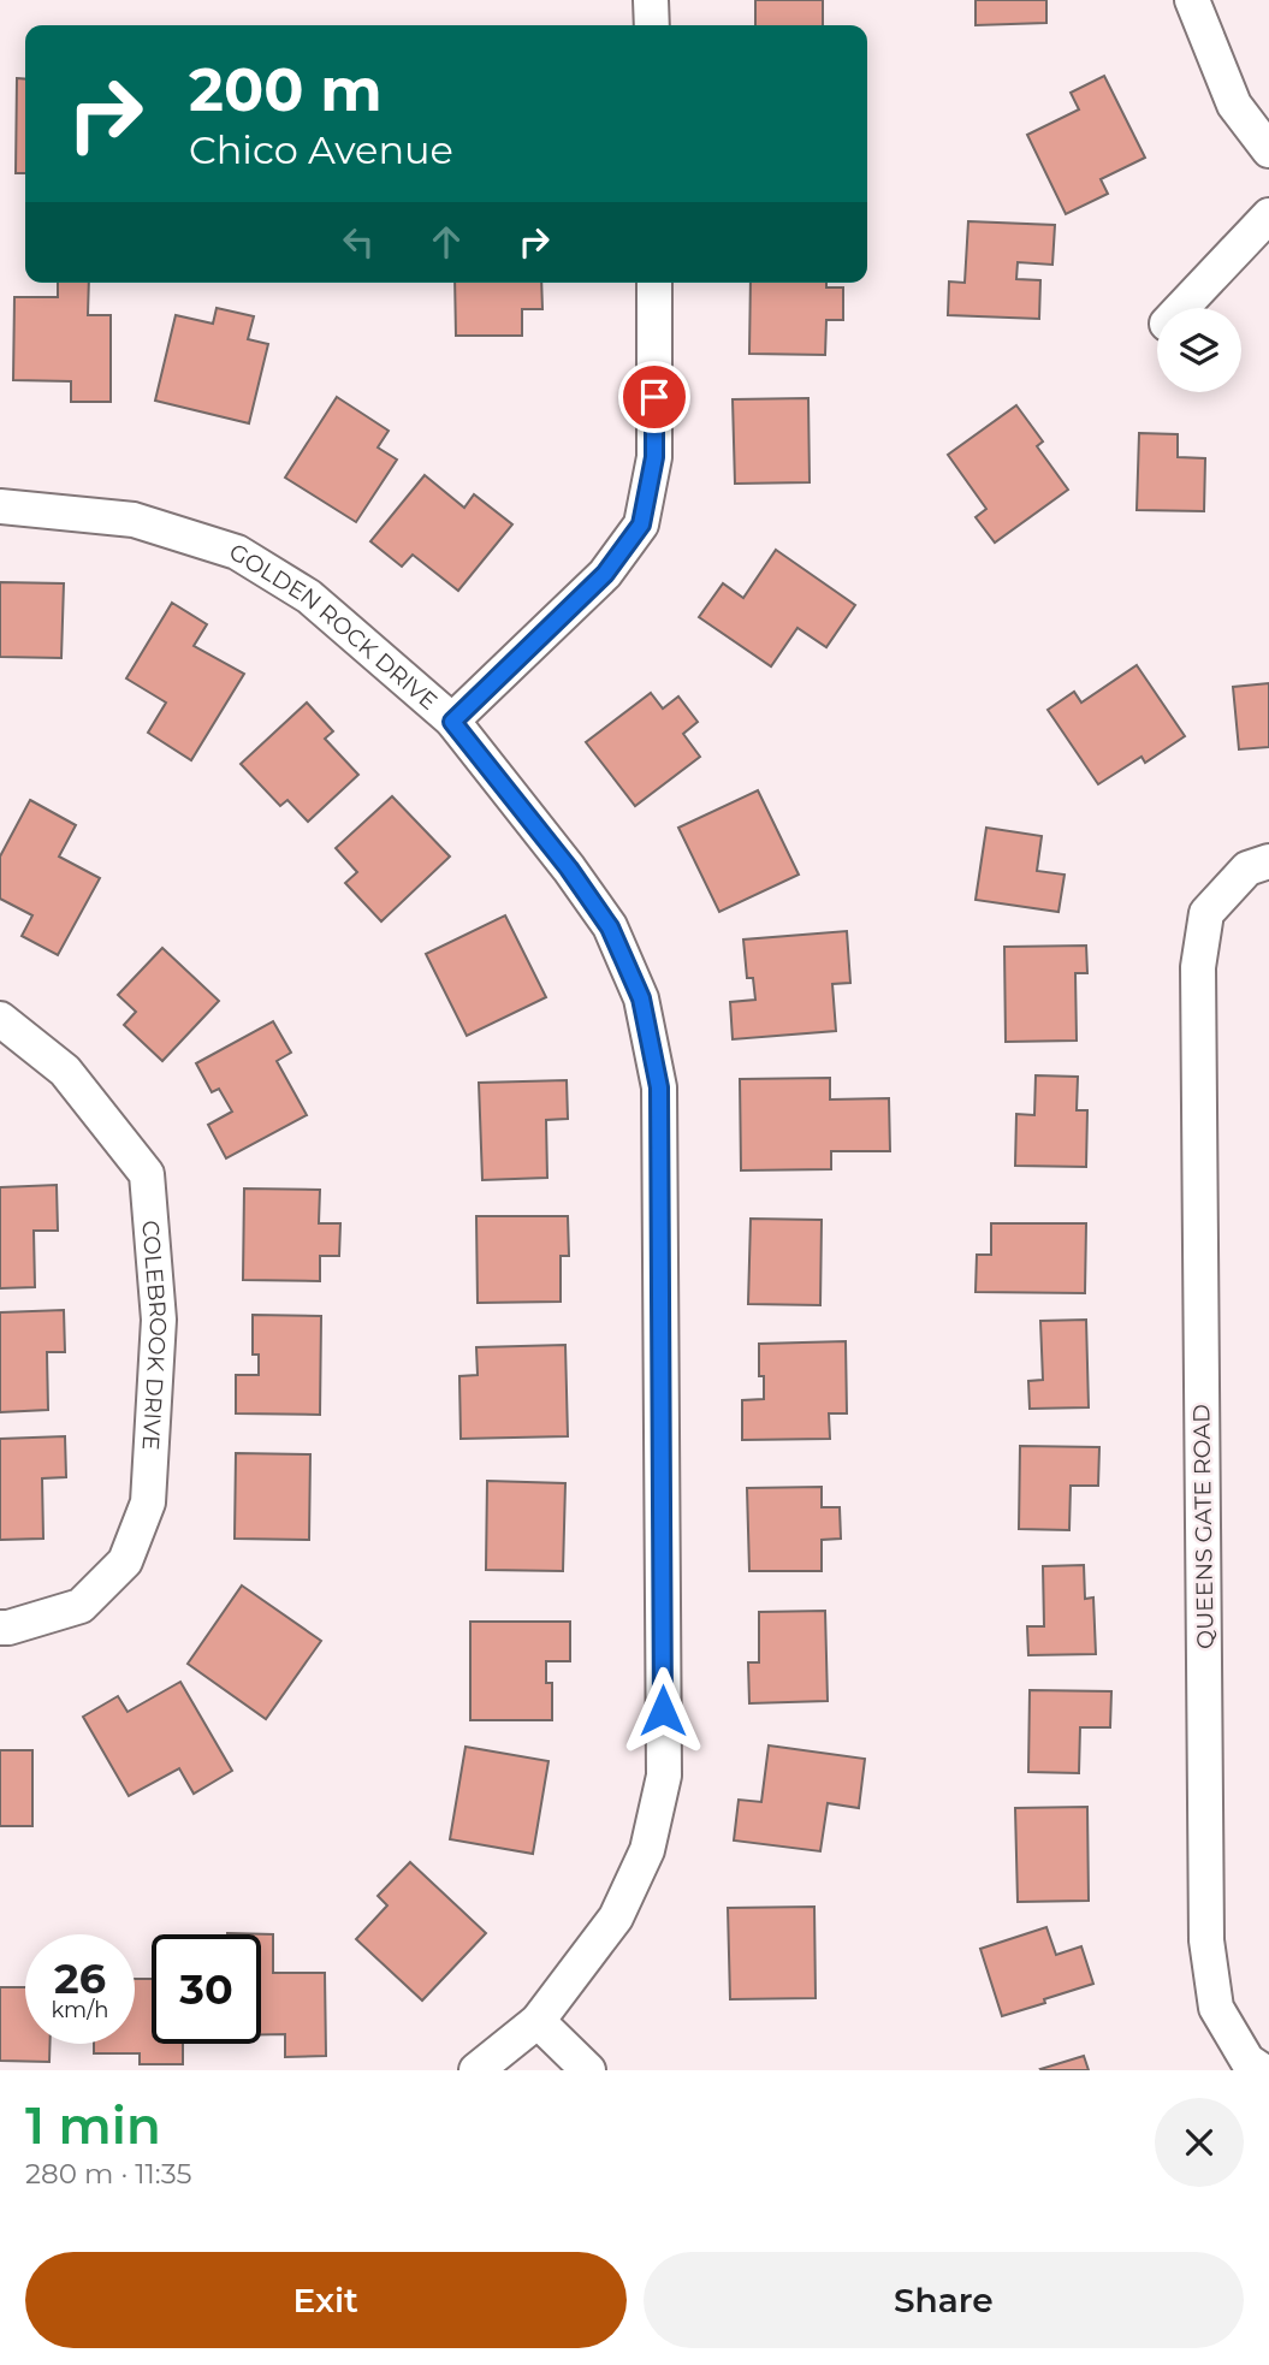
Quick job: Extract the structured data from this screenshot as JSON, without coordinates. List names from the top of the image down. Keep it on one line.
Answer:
{"streets":{"street":["GOLDEN ROCK DRIVE","COLEBROOK DRIVE","QUEENS GATE ROAD"]},"page":{"turn":["200 m","Chico Avenue"],"speed":"26 km/h","limit":"30","heading":["1 min","280 m · 11:35"],"buttons":["Exit","Share"]}}
